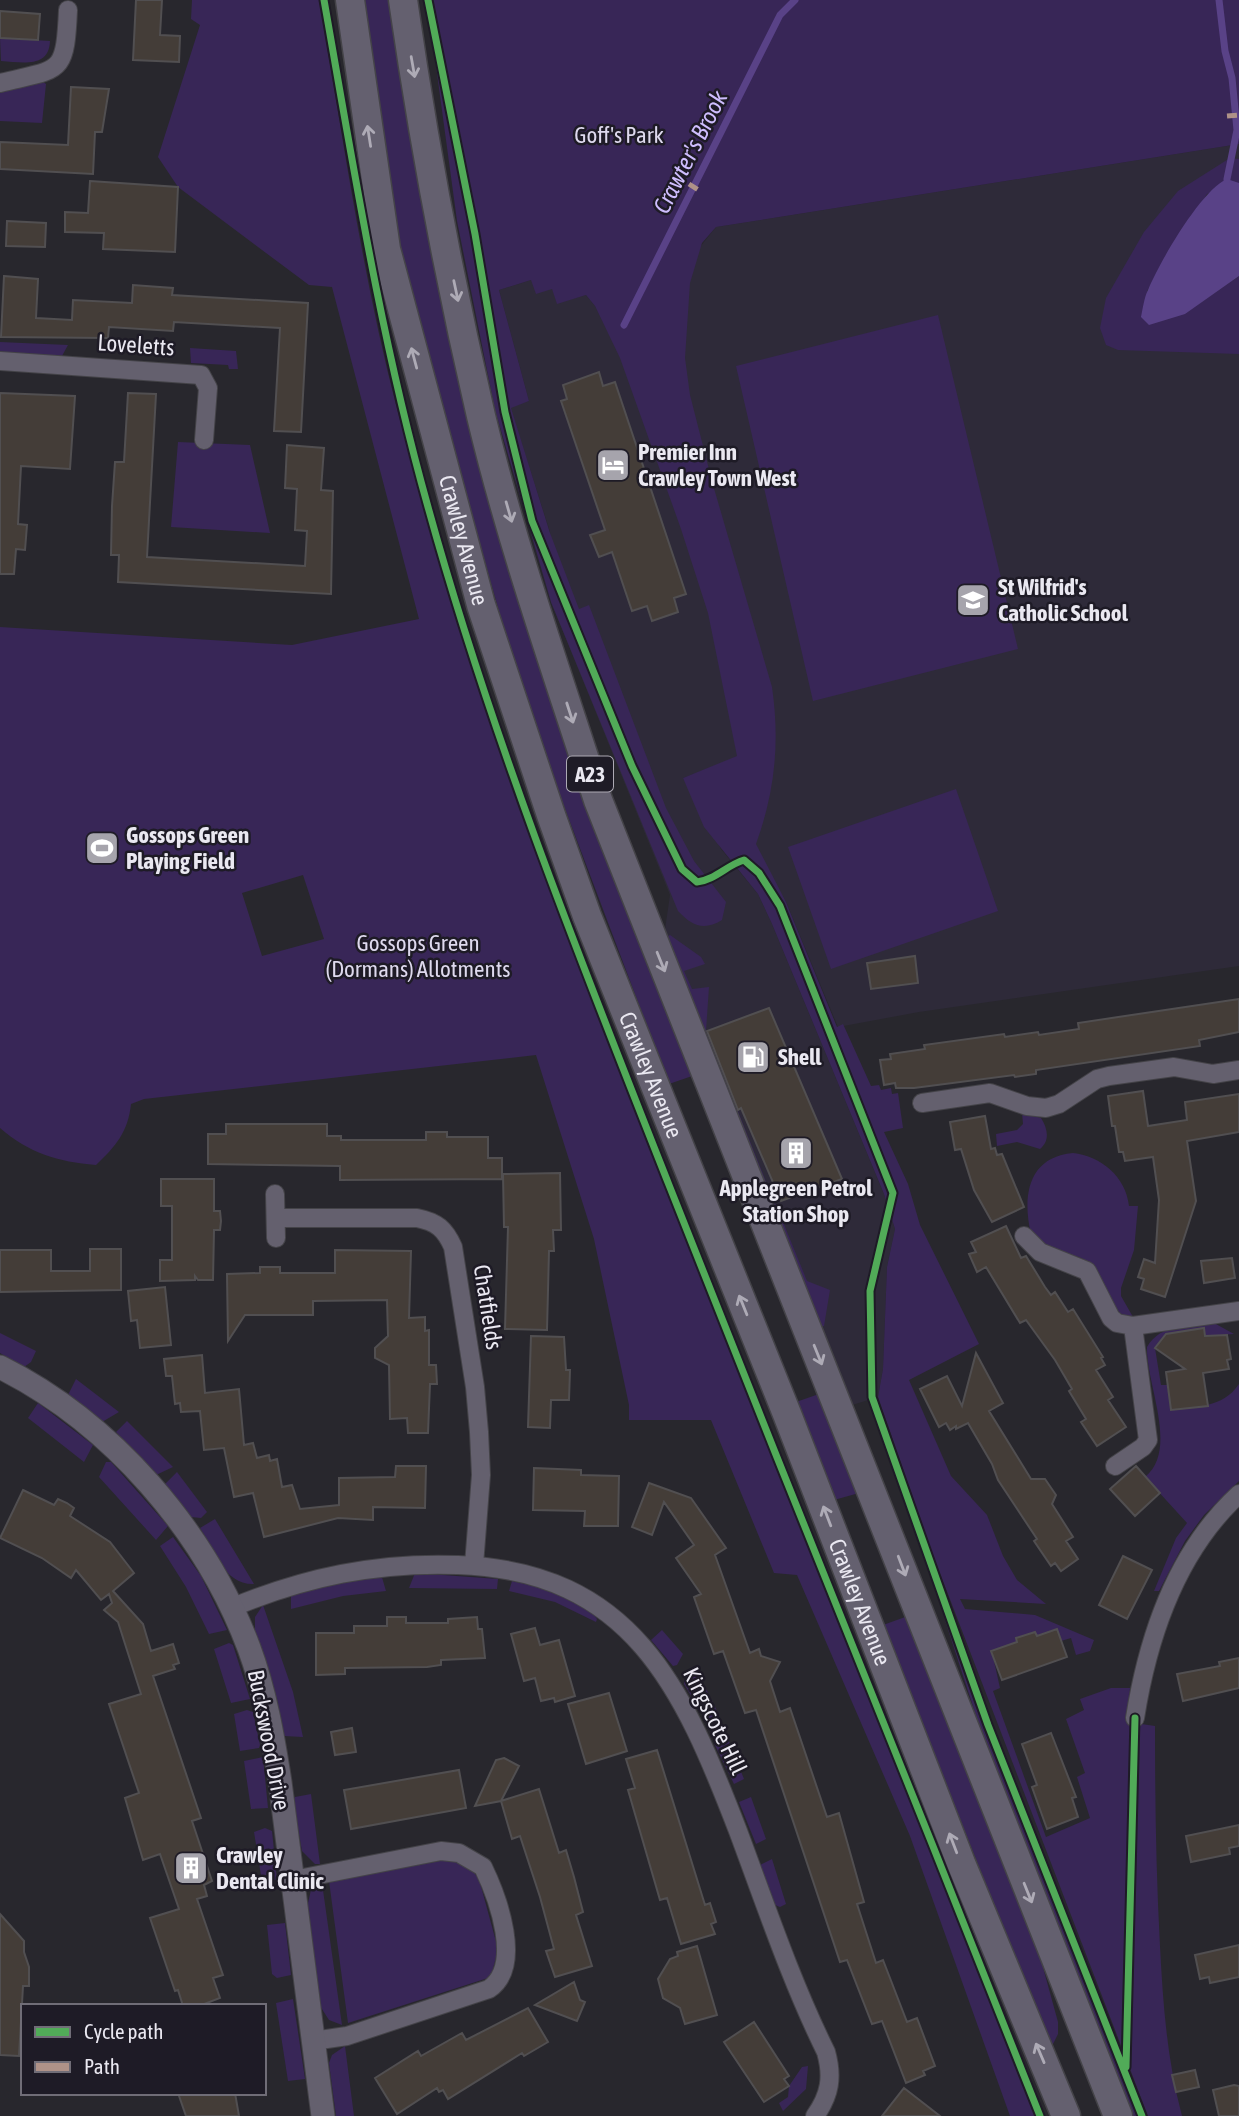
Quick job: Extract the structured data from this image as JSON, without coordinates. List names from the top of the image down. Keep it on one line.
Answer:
{"streets":{"main road":["Crawley Avenue","A23"],"street":["Loveletts","Chatfields","Kingscote Hill","Buckswood Drive"]},"crossings":[["Chatfields","Kingscote Hill"],["Kingscote Hill","Buckswood Drive"]],"water":["Crawter's Brook"],"parks":["Goff's Park","Gossops Green (Dormans) Allotments"],"places":{"hotel":["Premier Inn Crawley Town West"],"school or university":["St Wilfrid's Catholic School"],"sports":["Gossops Green Playing Field"],"fuel station":["Shell"],"building":["Applegreen Petrol Station Shop","Crawley Dental Clinic"]},"legend":["Cycle path","Path"]}
